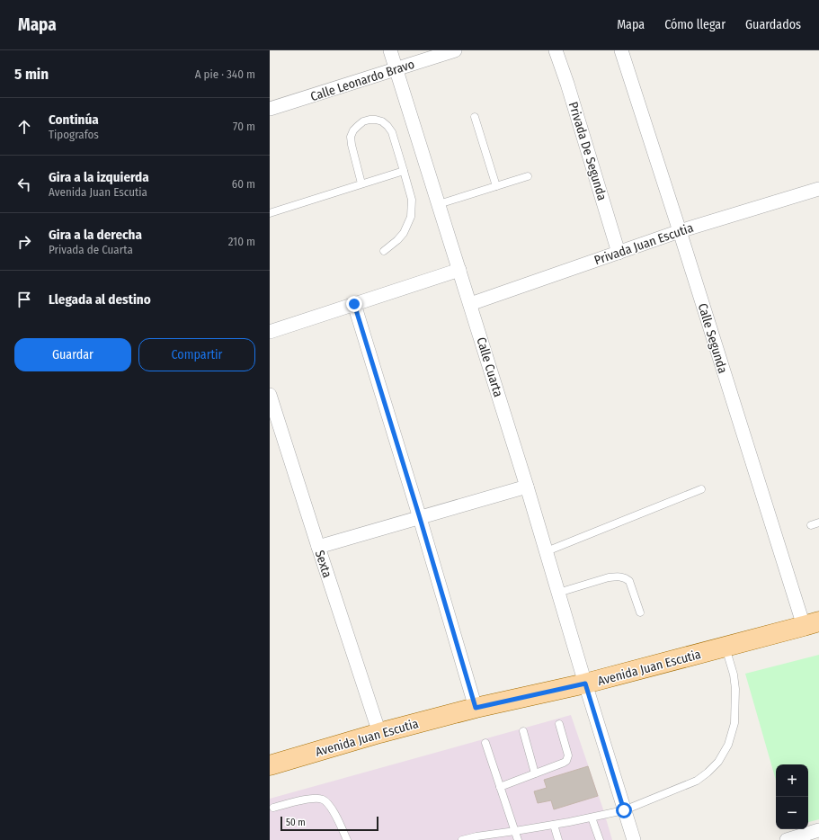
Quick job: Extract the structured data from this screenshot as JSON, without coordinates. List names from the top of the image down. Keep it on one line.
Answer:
{"streets":{"main road":["Avenida Juan Escutia"],"street":["Calle Leonardo Bravo","Privada De Segunda","Privada Juan Escutia","Calle Segunda","Calle Cuarta","Sexta"]},"crossings":[["Calle Leonardo Bravo","Calle Cuarta"],["Privada De Segunda","Privada Juan Escutia"],["Privada Juan Escutia","Calle Segunda"],["Privada Juan Escutia","Calle Cuarta"],["Calle Segunda","Avenida Juan Escutia"],["Calle Cuarta","Avenida Juan Escutia"],["Sexta","Avenida Juan Escutia"]],"scale_bar":"50 m","page":{"header":"Mapa","nav":["Mapa","Cómo llegar","Guardados"],"heading":["5 min","A pie · 340 m"],"list":[["Continúa","Tipografos","70 m"],["Gira a la izquierda","Avenida Juan Escutia","60 m"],["Gira a la derecha","Privada de Cuarta","210 m"],"Llegada al destino"],"buttons":["Guardar","Compartir"],"map_buttons":["+","−"],"scale":"50 m"}}
